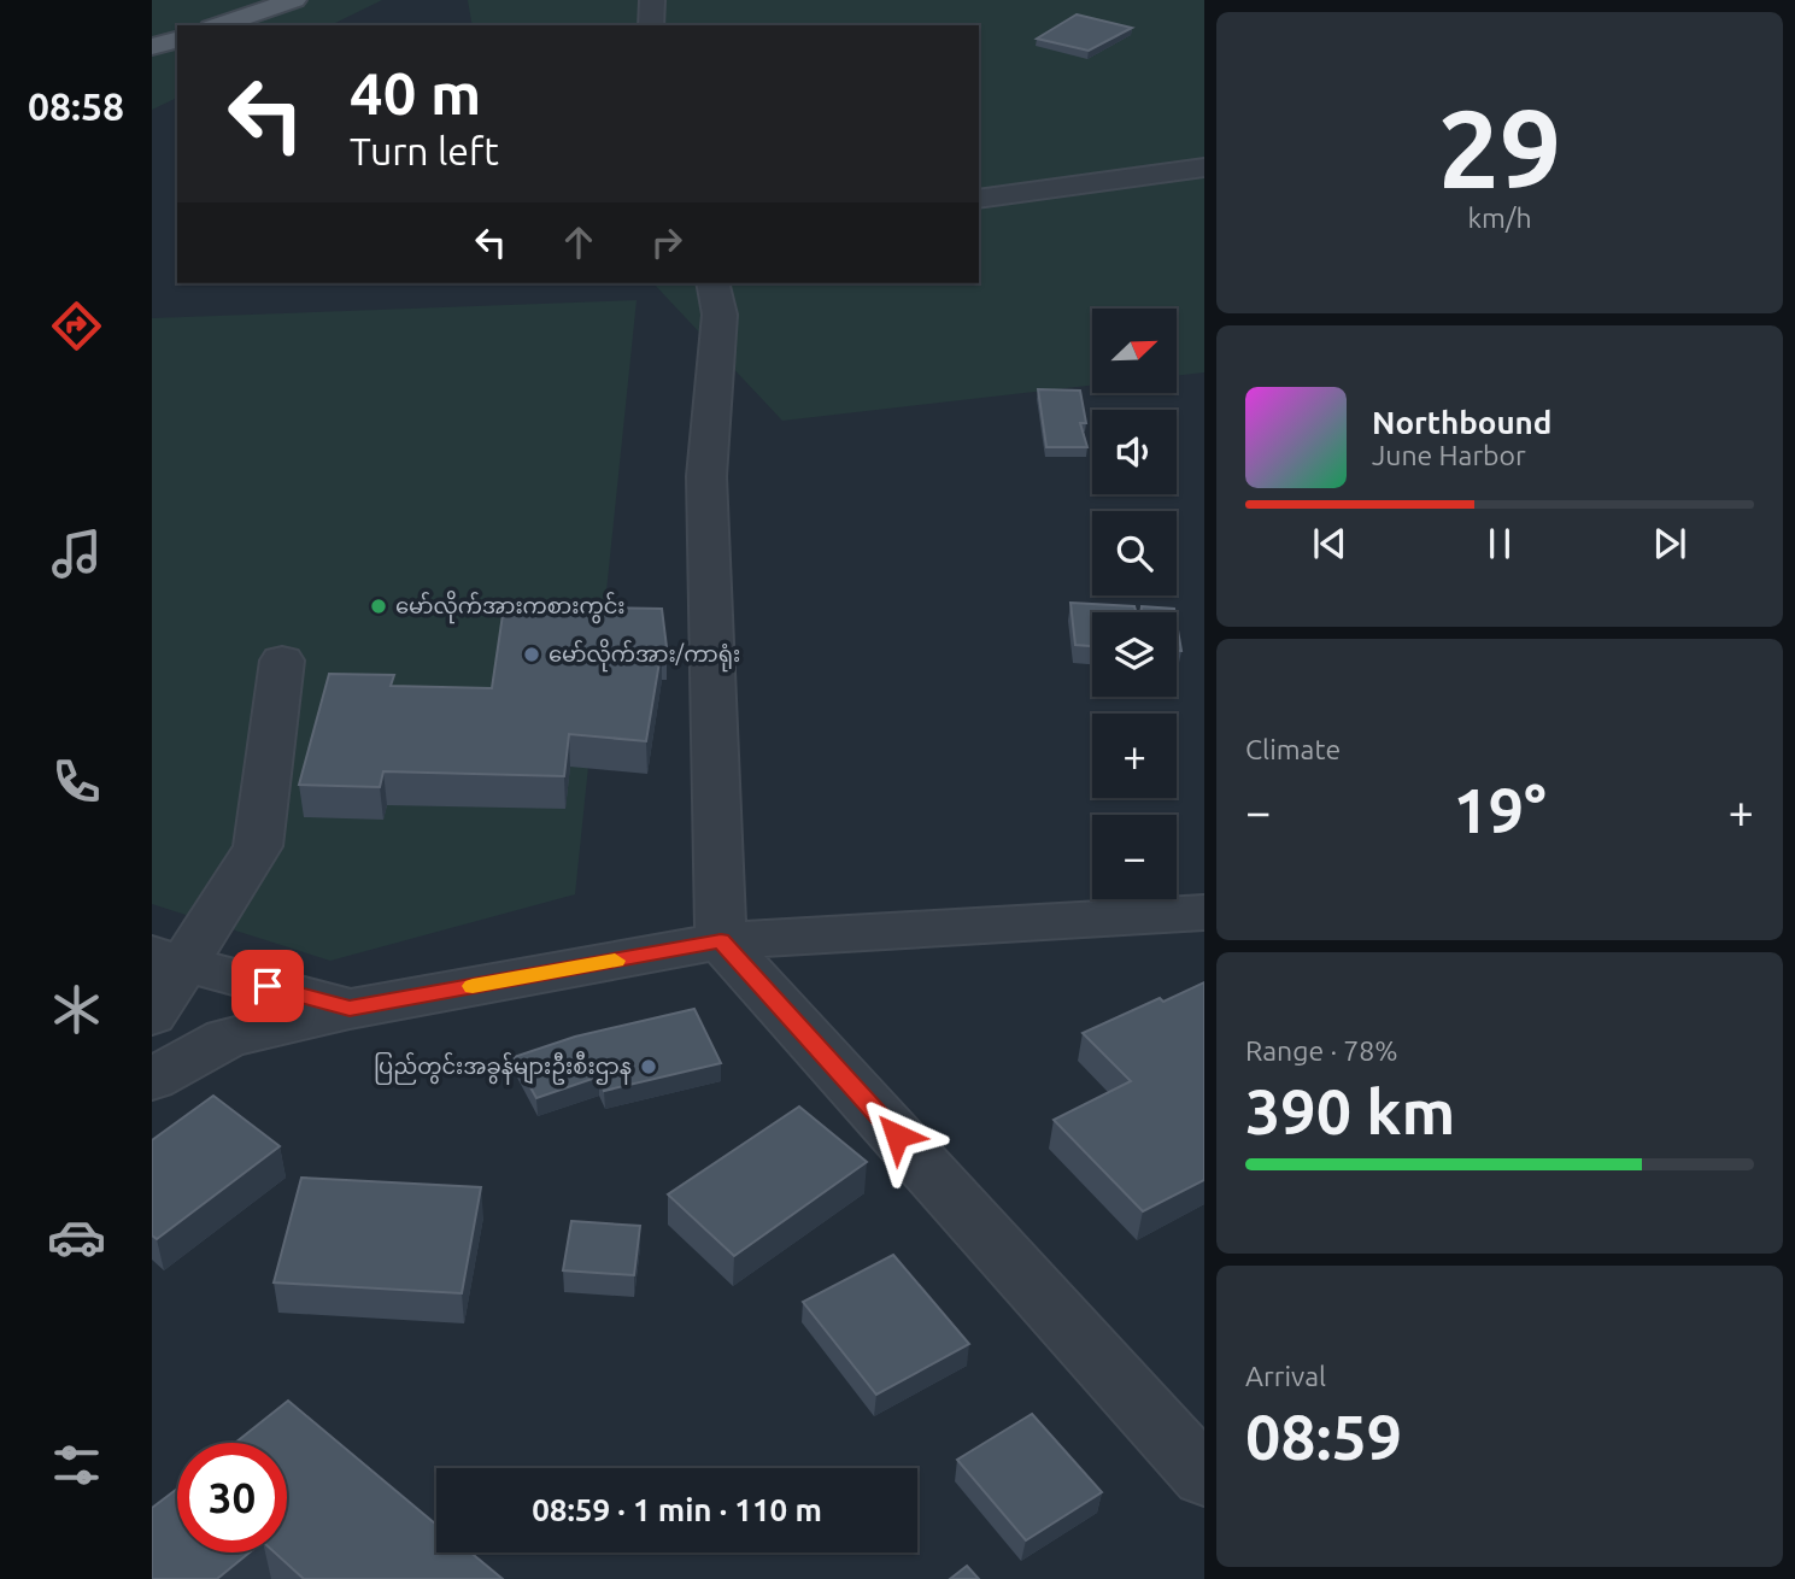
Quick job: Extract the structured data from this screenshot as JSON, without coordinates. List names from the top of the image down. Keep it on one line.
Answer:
{"places":["မော်လိုက်အားကစားကွင်း","မော်လိုက်အား/ကာရုံး","ပြည်တွင်းအခွန်များဦးစီးဌာန"],"north":"top right","page":{"tabs":"08:58","tile":[["29","km/h"],"Climate",["Range · 78%","390 km"],["Arrival","08:59"]],"turn":["40 m","Turn left"],"map_buttons":["+","−"],"song":["Northbound","June Harbor"],"heat":["−","19°","+"],"limit":"30","trip":"08:59 · 1 min · 110 m"}}
